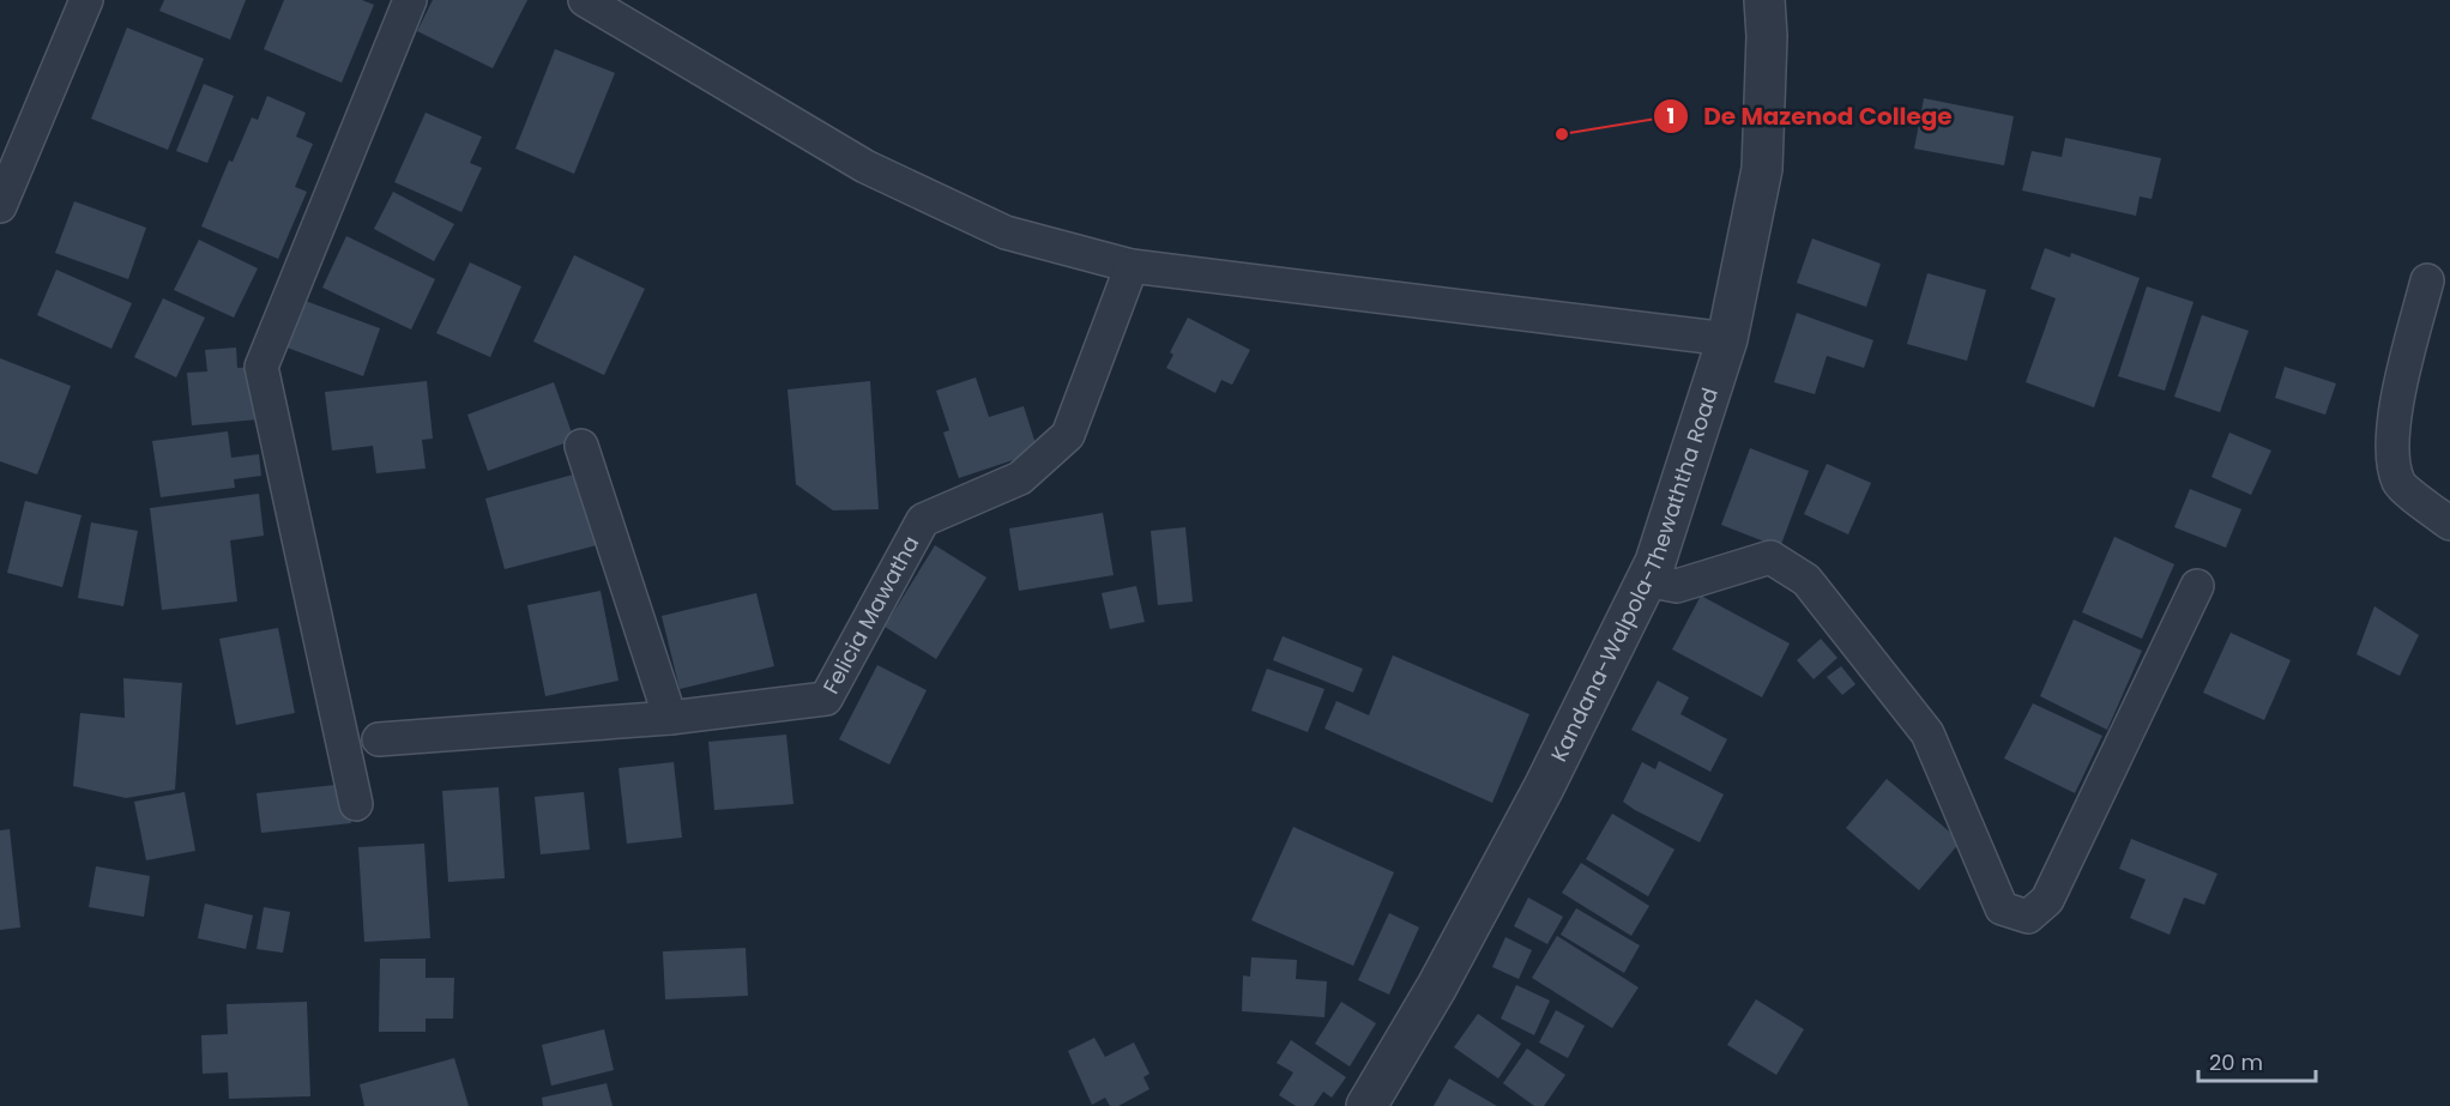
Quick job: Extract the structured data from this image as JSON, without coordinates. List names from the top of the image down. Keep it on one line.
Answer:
{"streets":{"street":["Kandana-Walpola-Thewaththa Road","Felicia Mawatha"]},"places":["De Mazenod College"],"scale_bar":"20 m"}
